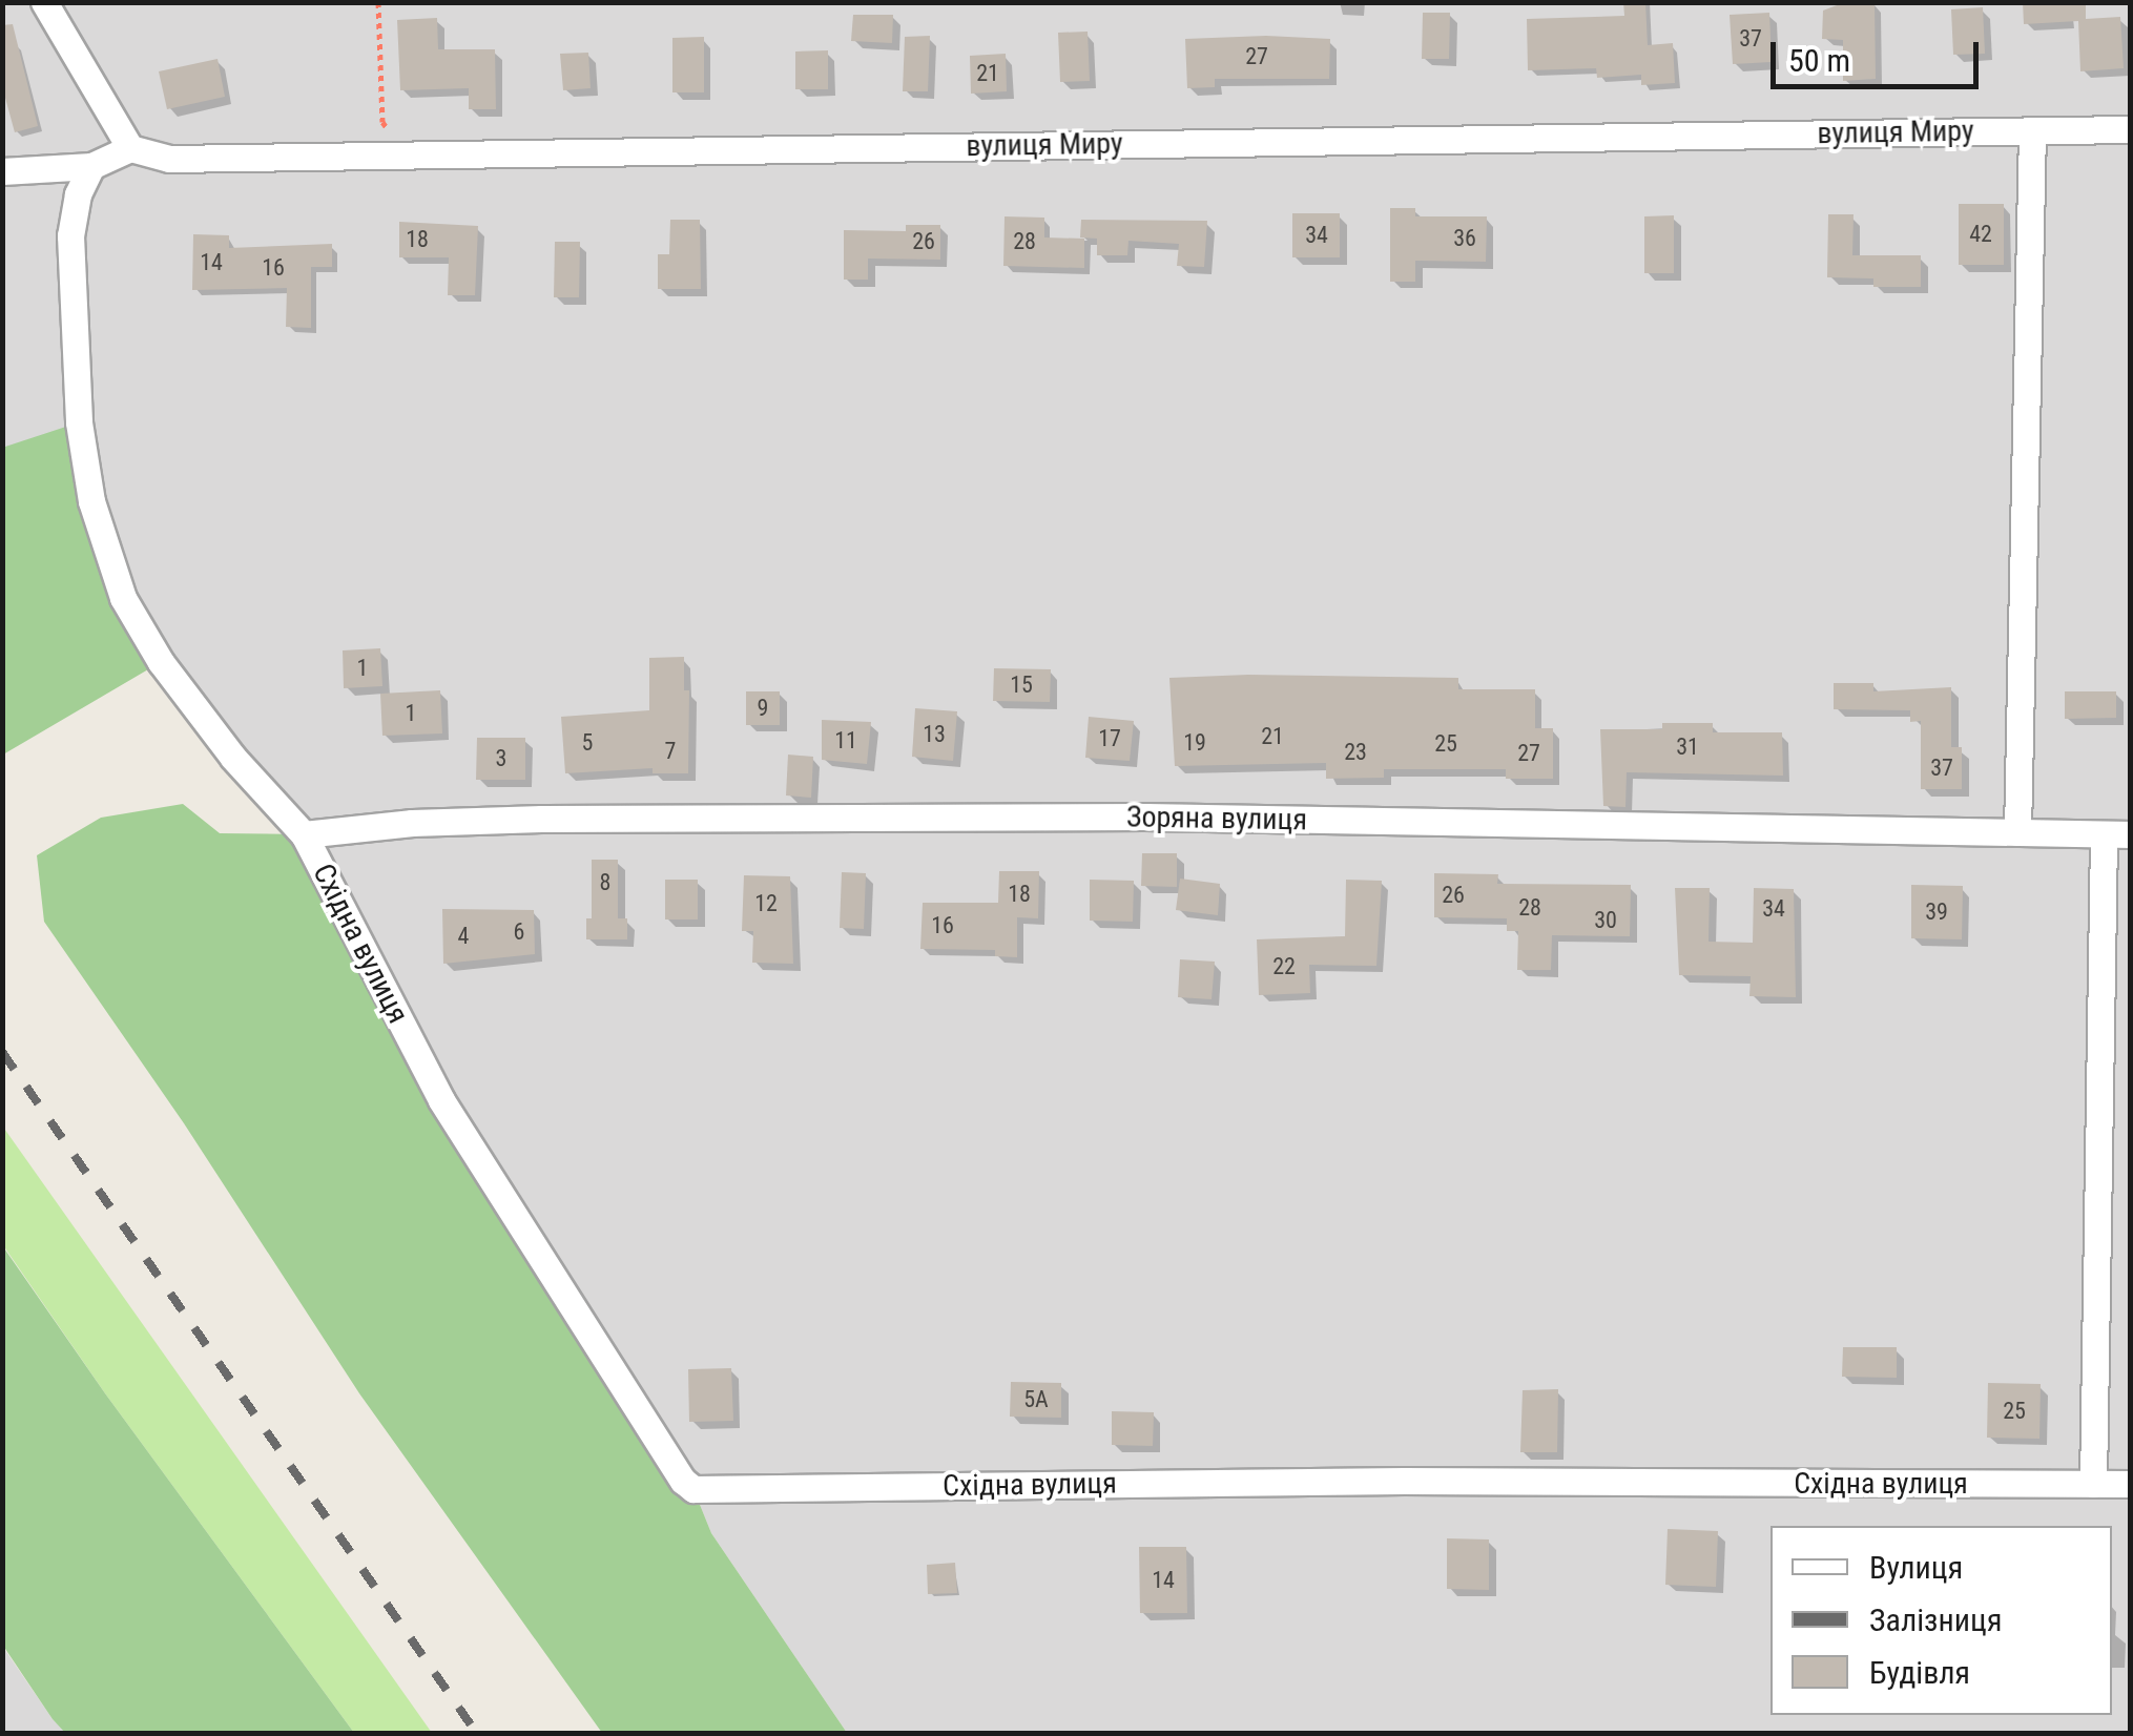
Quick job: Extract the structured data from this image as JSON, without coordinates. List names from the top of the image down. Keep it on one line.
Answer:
{"streets":{"street":["вулиця Миру","Зоряна вулиця","Східна вулиця"]},"crossings":[["Зоряна вулиця","Східна вулиця"]],"house_numbers":["37","27","21","42","34","36","18","26","28","14","16","1","15","9","1","13","21","17","11","5","19","25","31","7","23","27","3","37","8","18","26","12","28","34","39","30","16","6","4","22","5А","25","14"],"legend":["Вулиця","Залізниця","Будівля"],"scale_bar":"50 m"}
